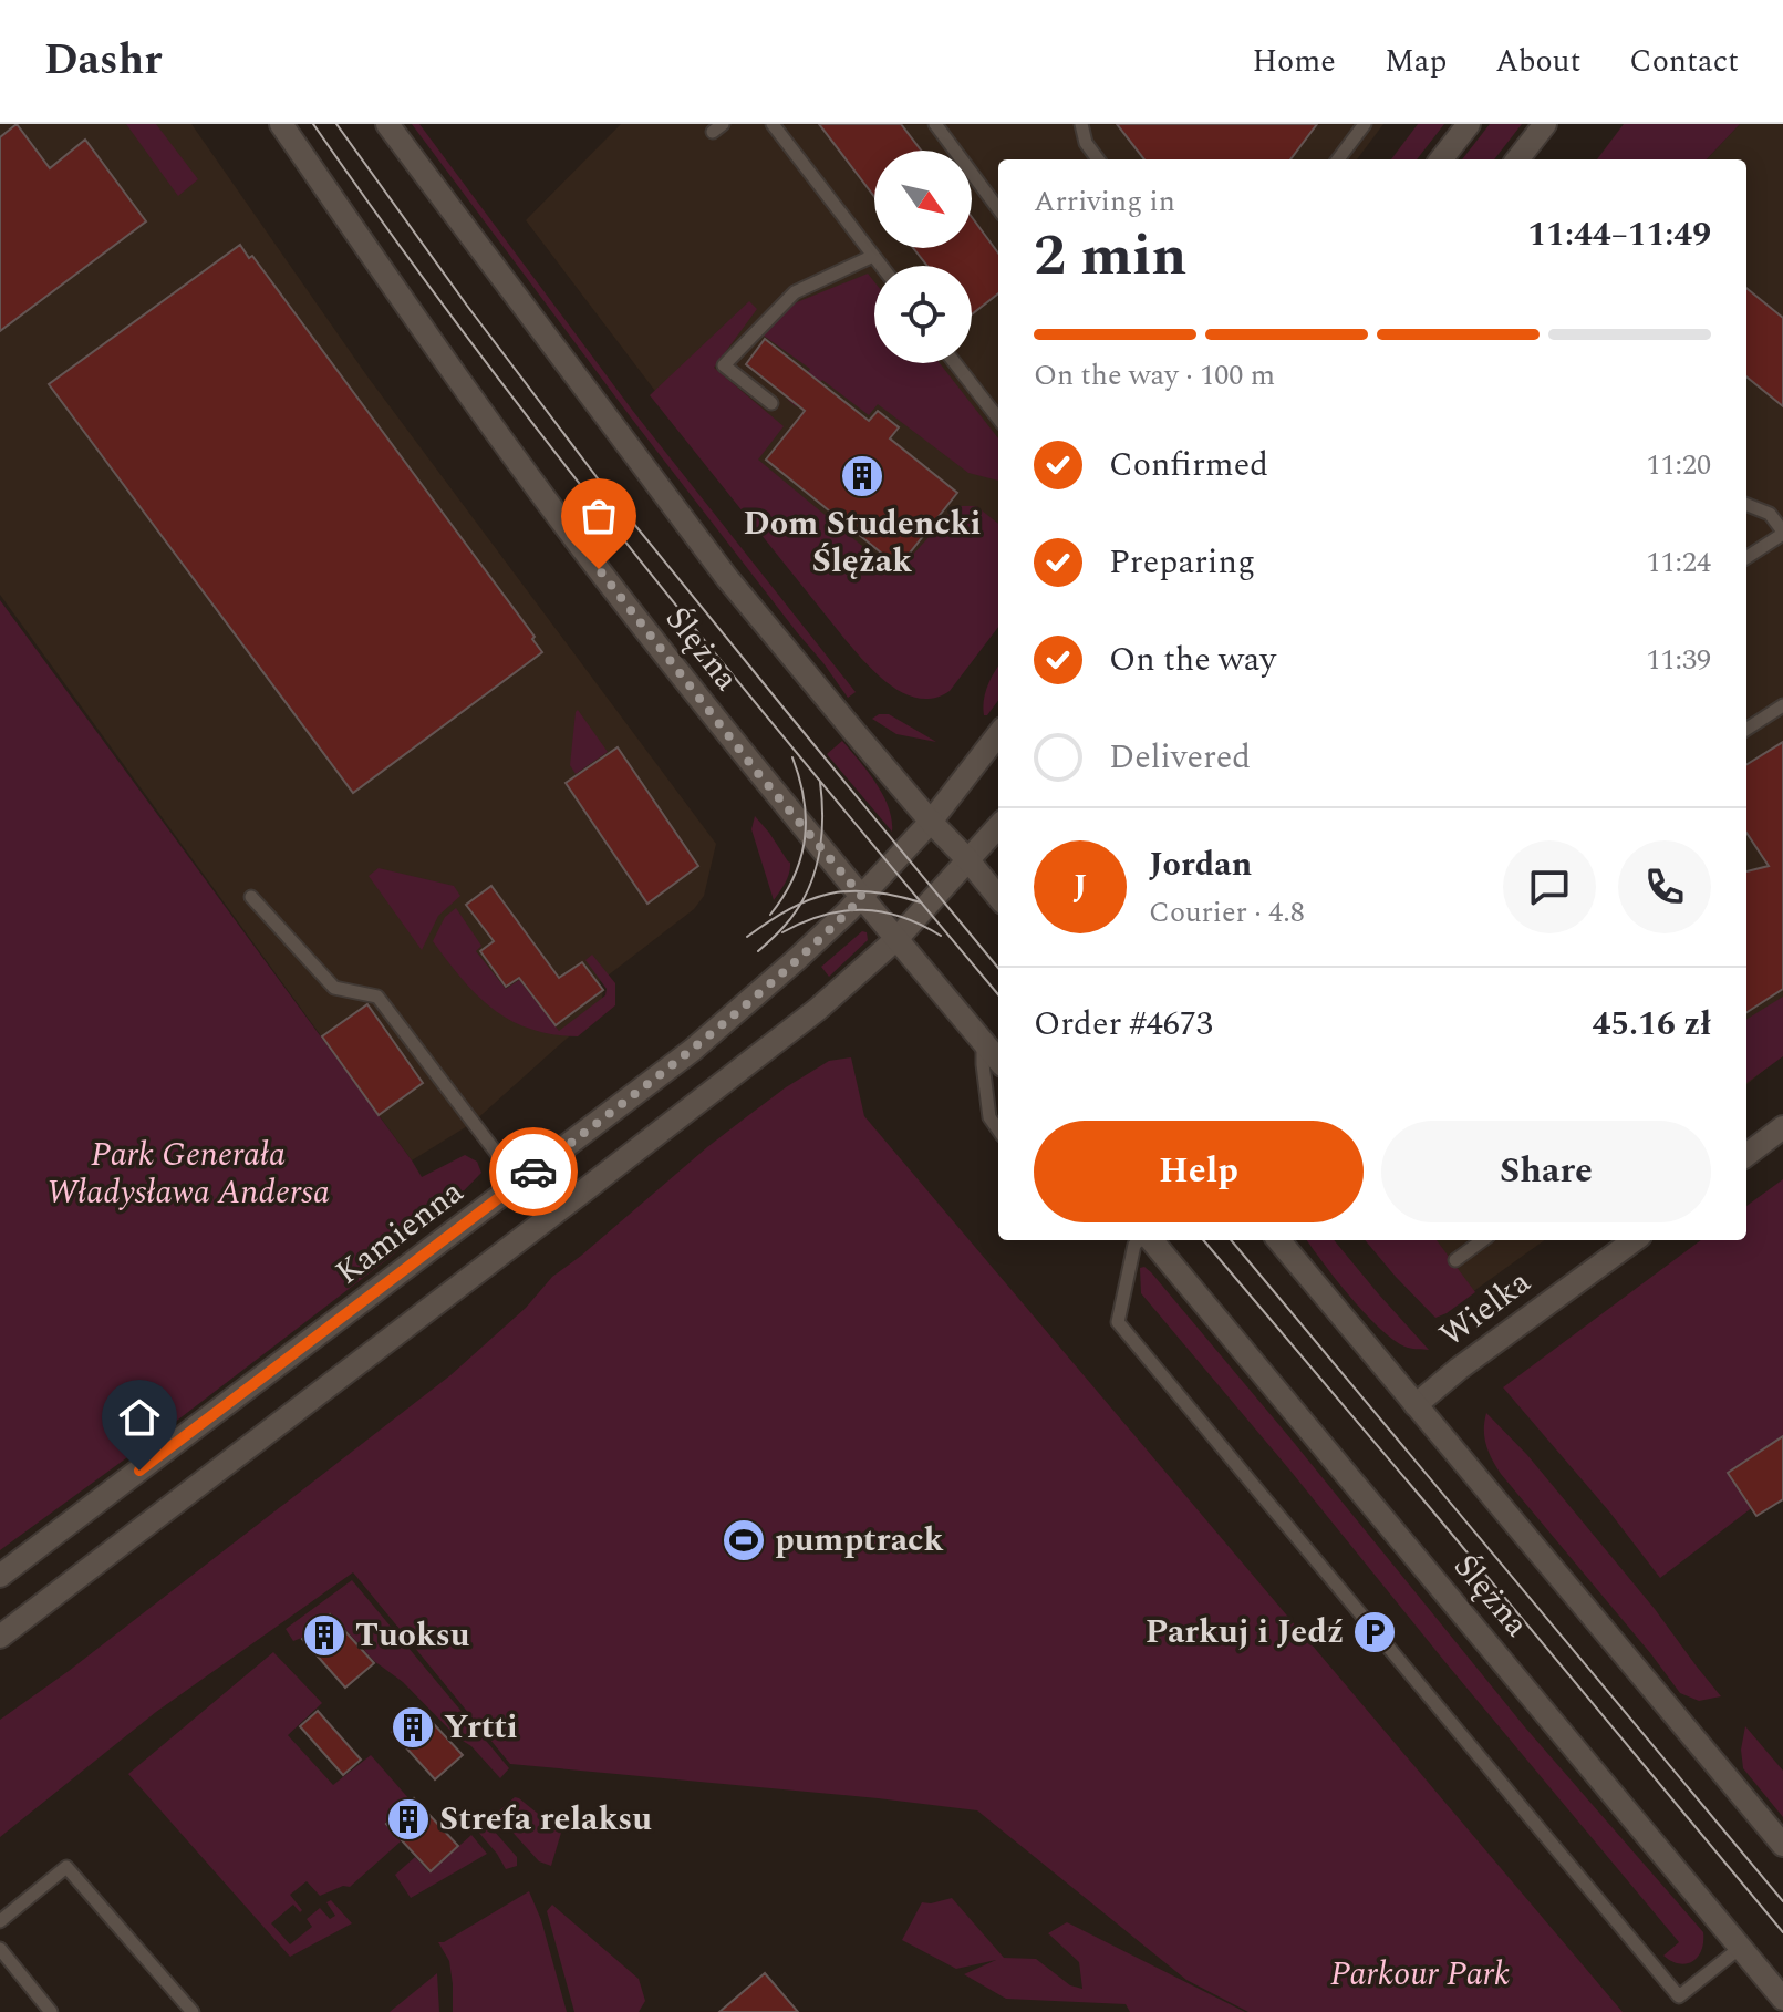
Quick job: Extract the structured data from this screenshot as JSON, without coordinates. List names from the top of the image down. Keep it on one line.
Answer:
{"streets":{"main road":["Ślężna","Kamienna","Wielka"]},"crossings":[["Ślężna","Kamienna"],["Ślężna","Wielka"]],"parks":["Park Generała Władysława Andersa","Parkour Park"],"places":{"building":["Dom Studencki Ślężak","Tuoksu","Yrtti","Strefa relaksu"],"sports":["pumptrack"],"parking":["Parkuj i Jedź"]},"north":"bottom right","page":{"header":"Dashr","nav":["Home","Map","About","Contact"],"heading":["2 min","Arriving in","11:44–11:49"],"panel":["Jordan","Courier · 4.8","Order #4673","45.16 zł"],"bar":"On the way · 100 m","list":[["Confirmed","11:20"],["Preparing","11:24"],["On the way","11:39"],"Delivered"],"round":"J","buttons":["Help","Share"]}}
